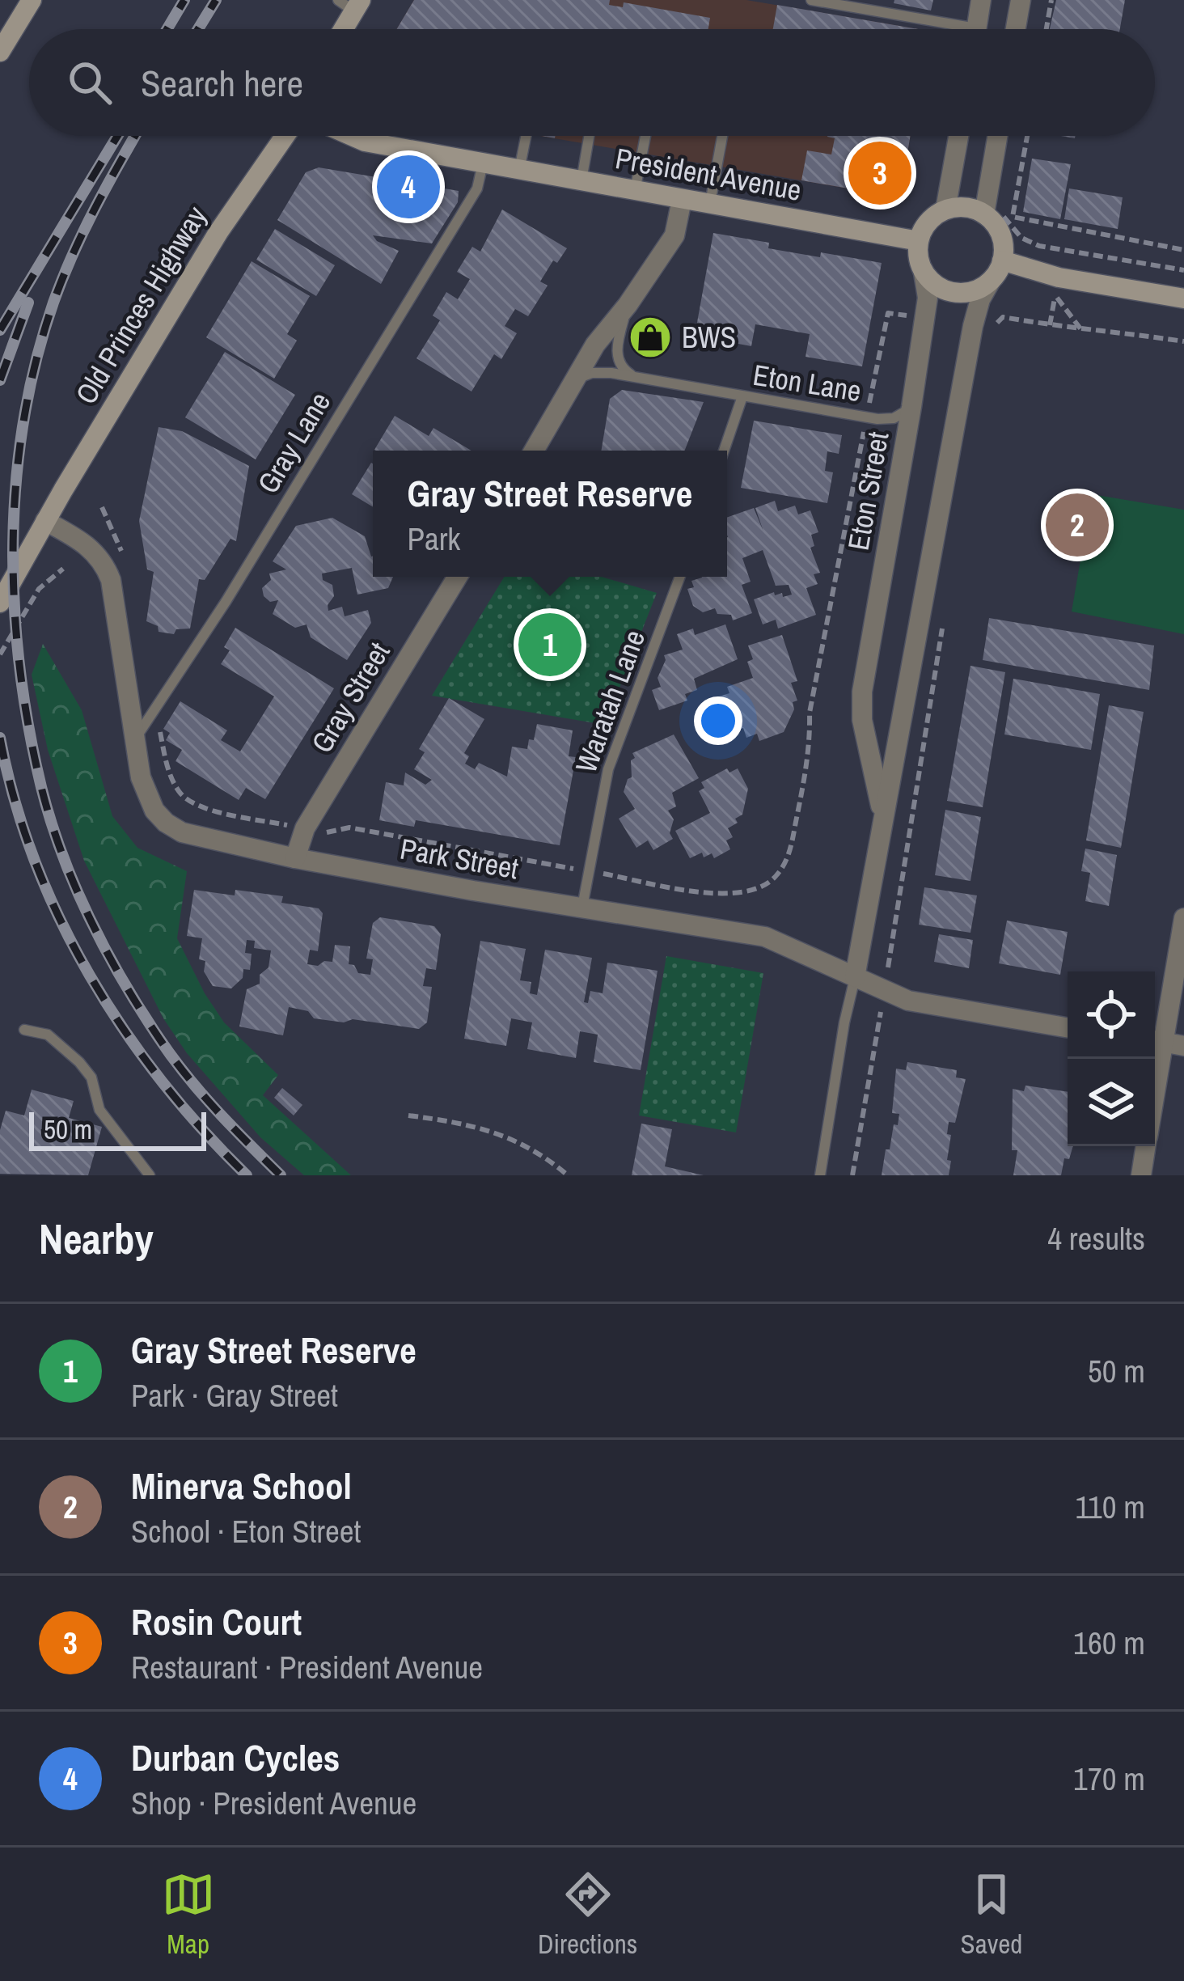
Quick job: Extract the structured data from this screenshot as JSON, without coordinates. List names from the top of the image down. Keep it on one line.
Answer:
{"streets":{"street":["President Avenue","Old Princes Highway","Eton Street","Gray Street","Park Street"],"lane":["Eton Lane","Gray Lane","Waratah Lane"]},"crossings":[["President Avenue","Gray Lane"],["President Avenue","Eton Street"],["Old Princes Highway","Park Street"],["Eton Lane","Eton Street"],["Gray Lane","Park Street"],["Eton Street","Park Street"],["Gray Street","Park Street"],["Waratah Lane","Park Street"]],"places":{"shop":["BWS"]},"scale_bar":"50 m","page":{"search":"Search here","pins":["3","4","2","1"],"popup":["Gray Street Reserve","Park"],"scale":"50 m","heading":["Nearby","4 results"],"list":[{"mark":"1","name":"Gray Street Reserve","note":"Park · Gray Street","value":"50 m"},{"mark":"2","name":"Minerva School","note":"School · Eton Street","value":"110 m"},{"mark":"3","name":"Rosin Court","note":"Restaurant · President Avenue","value":"160 m"},{"mark":"4","name":"Durban Cycles","note":"Shop · President Avenue","value":"170 m"}],"nav":["Map","Directions","Saved"]}}
